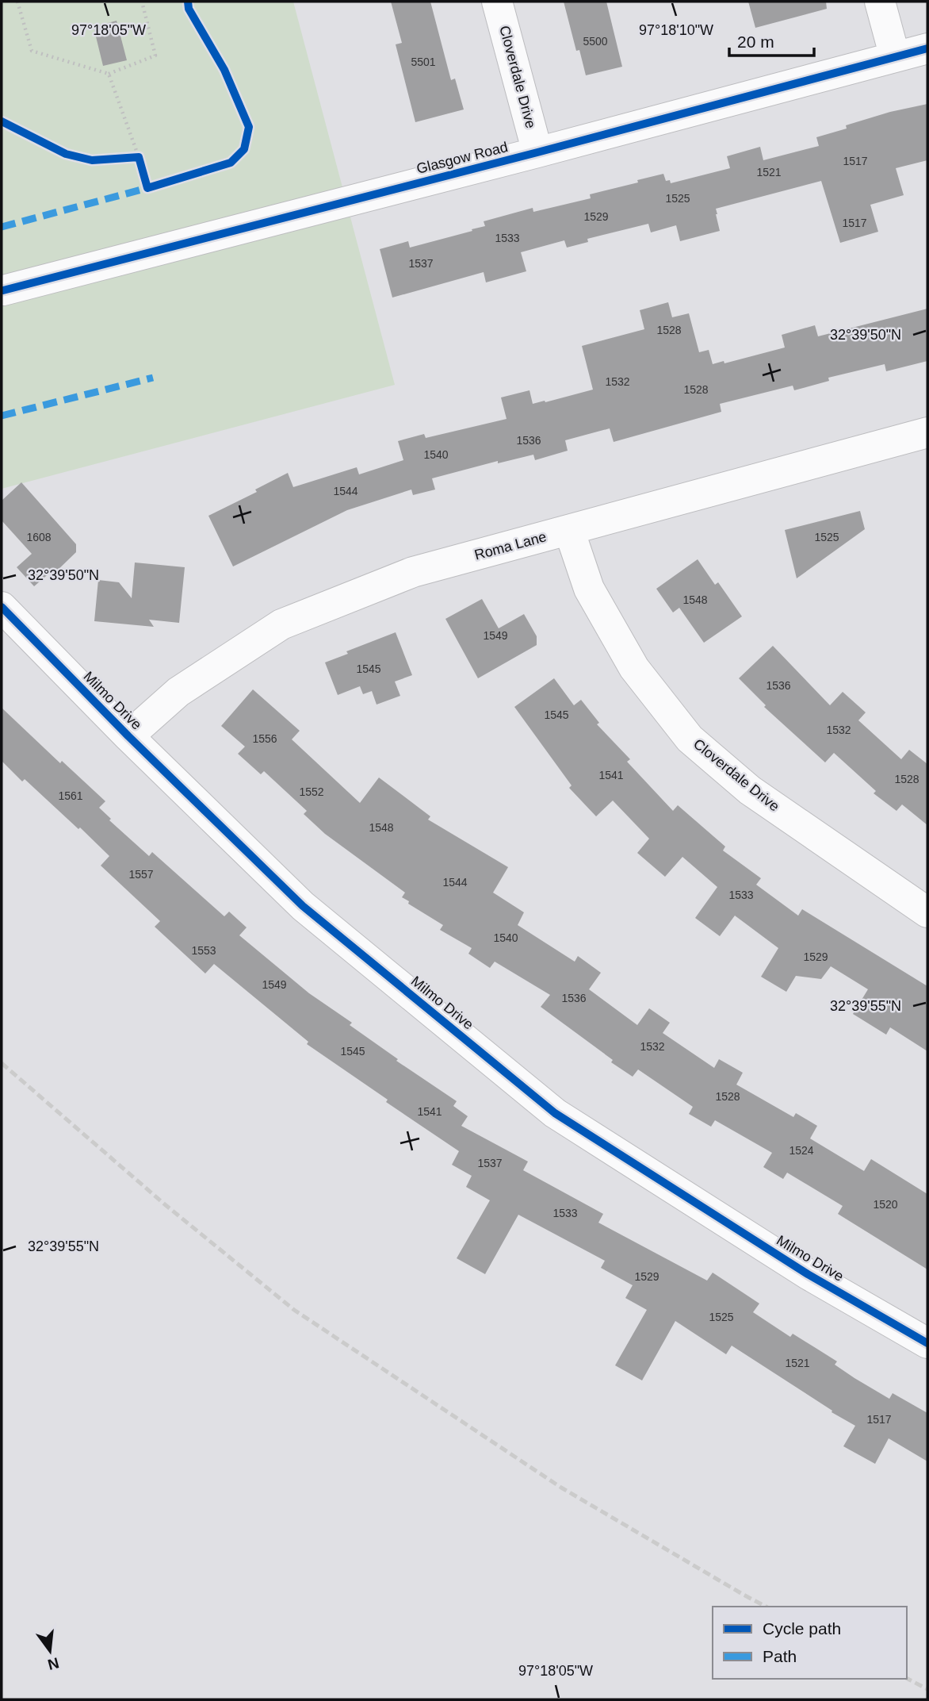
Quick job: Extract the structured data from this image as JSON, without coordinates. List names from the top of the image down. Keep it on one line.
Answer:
{"streets":{"street":["Cloverdale Drive","Glasgow Road","Roma Lane","Milmo Drive"]},"crossings":[["Cloverdale Drive","Glasgow Road"],["Cloverdale Drive","Roma Lane"],["Roma Lane","Milmo Drive"]],"house_numbers":["5500","5501","1517","1521","1525","1529","1517","1533","1537","1528","1532","1528","1536","1540","1544","1608","1525","1548","1549","1545","1536","1545","1532","1556","1541","1528","1552","1561","1548","1557","1544","1533","1540","1553","1529","1549","1536","1532","1545","1528","1541","1524","1537","1520","1533","1529","1525","1521","1517"],"legend":["Cycle path","Path"],"scale_bar":"20 m","north":"bottom","coordinates":["97°18'05\"W","97°18'10\"W","32°39'50\"N","32°39'55\"N"]}
